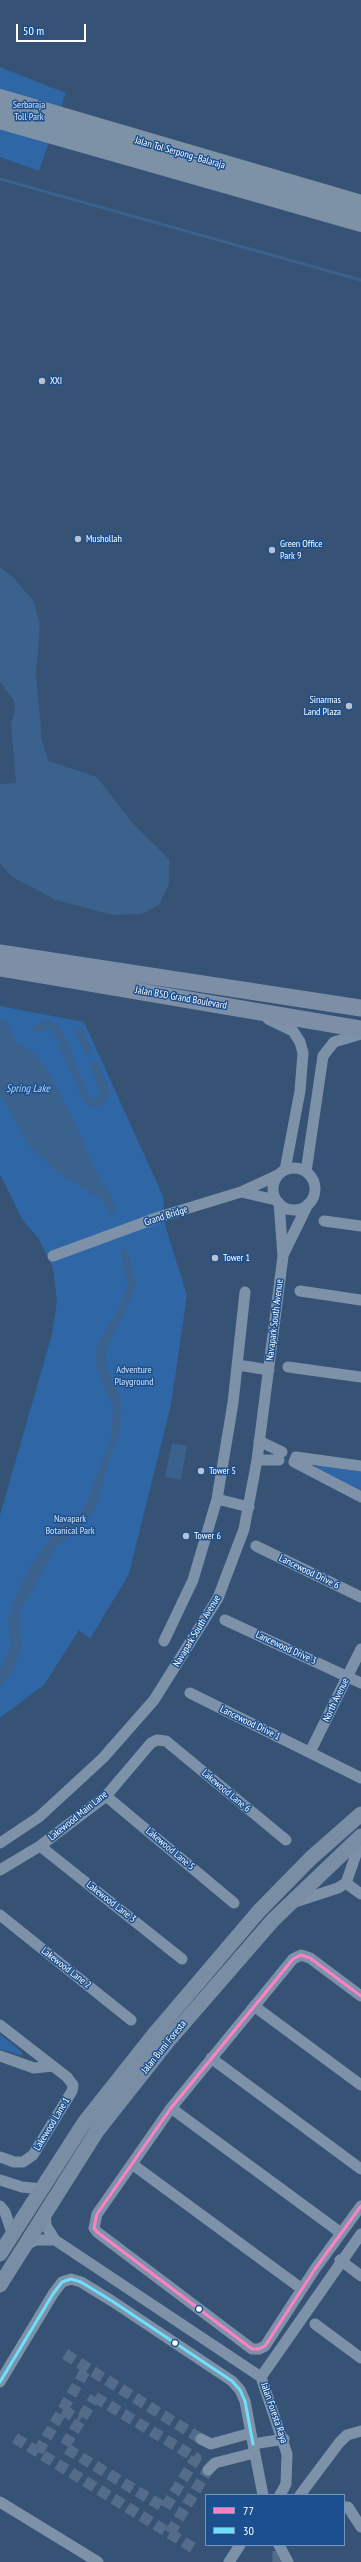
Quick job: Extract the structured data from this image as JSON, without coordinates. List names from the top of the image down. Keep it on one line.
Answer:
{"streets":{"highway":["Jalan Tol Serpong–Balaraja"],"main road":["Jalan BSD Grand Boulevard","Jalan Bumi Foresta"],"street":["Grand Bridge","Navapark South Avenue","Lancewood Drive 6","Lancewood Drive 3","North Avenue","Lancewood Drive 1","Lakewood Lane 6","Lakewood Main Lane","Lakewood Lane 5","Lakewood Lane 3","Lakewood Lane 2","Lakewood Lane 1","Jalan Foresta Raya"]},"crossings":[["Grand Bridge","Navapark South Avenue"],["Lancewood Drive 3","North Avenue"],["North Avenue","Lancewood Drive 1"],["Lakewood Lane 6","Lakewood Main Lane"],["Lakewood Main Lane","Lakewood Lane 5"],["Lakewood Main Lane","Lakewood Lane 3"]],"water":["Spring Lake"],"parks":["Serbaraja Toll Park","Adventure Playground","Navapark Botanical Park"],"places":["XXI","Mushollah","Green Office Park 9","Sinarmas Land Plaza","Tower 1","Tower 5","Tower 6"],"lines":["transit line 77","transit line 30"],"legend":["77","30"],"scale_bar":"50 m"}
